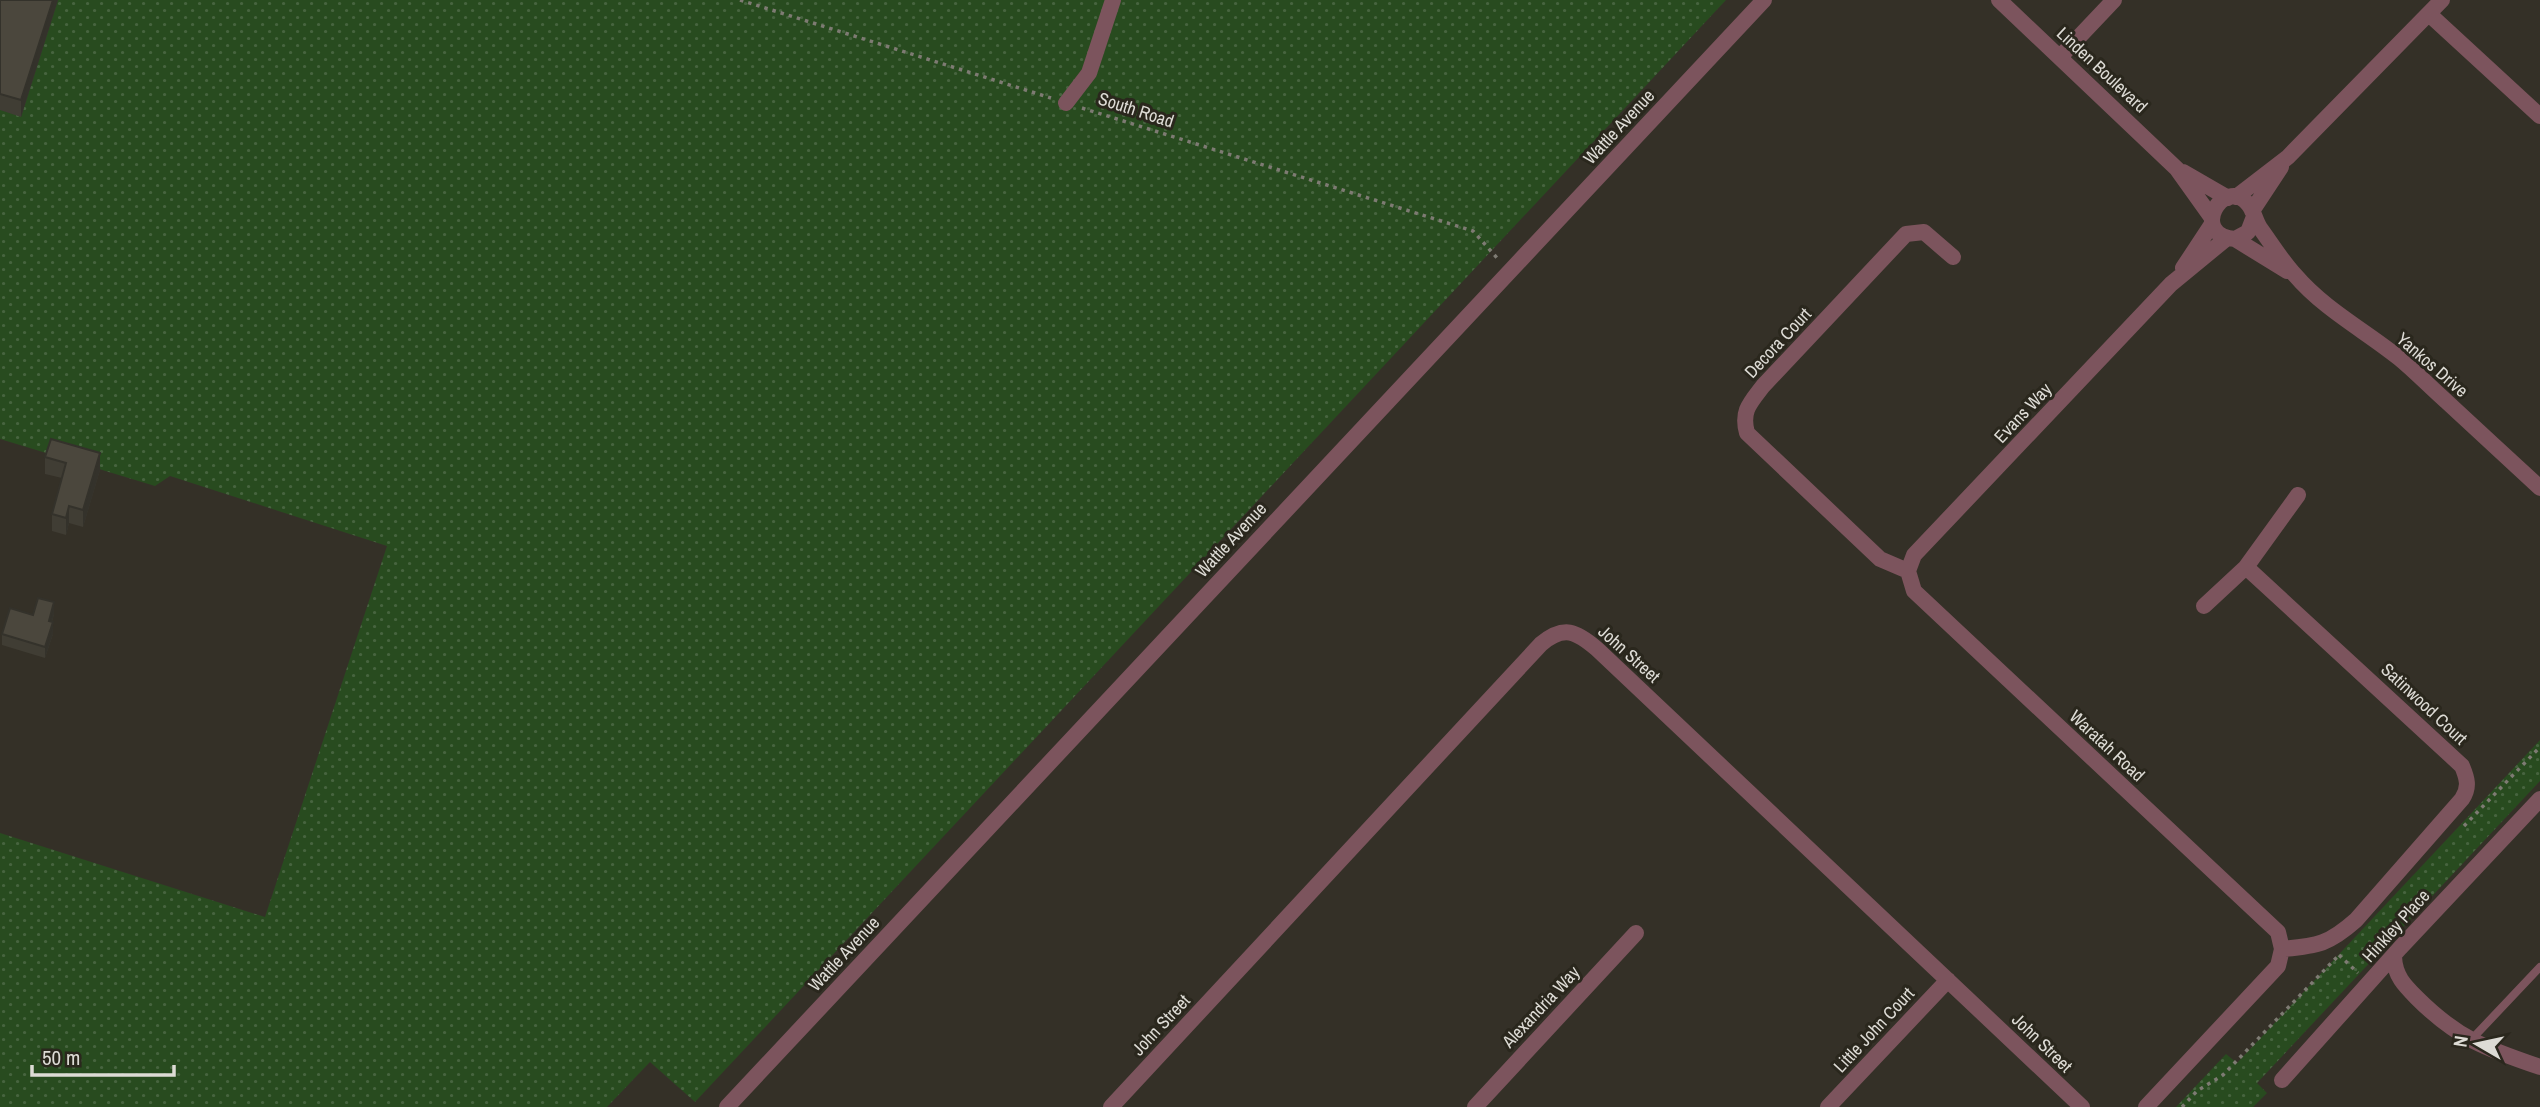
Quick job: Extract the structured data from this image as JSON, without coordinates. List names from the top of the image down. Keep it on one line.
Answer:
{"streets":{"street":["Linden Boulevard","Wattle Avenue","Decora Court","Yankos Drive","Evans Way","John Street","Satinwood Court","Waratah Road","Hinkley Place","Alexandria Way","Little John Court"],"path":["South Road"]},"crossings":[["South Road","Wattle Avenue"],["Decora Court","Evans Way"],["Decora Court","Waratah Road"],["Yankos Drive","Evans Way"],["Evans Way","Waratah Road"],["John Street","Little John Court"],["Satinwood Court","Waratah Road"]],"scale_bar":"50 m","north":"left"}
